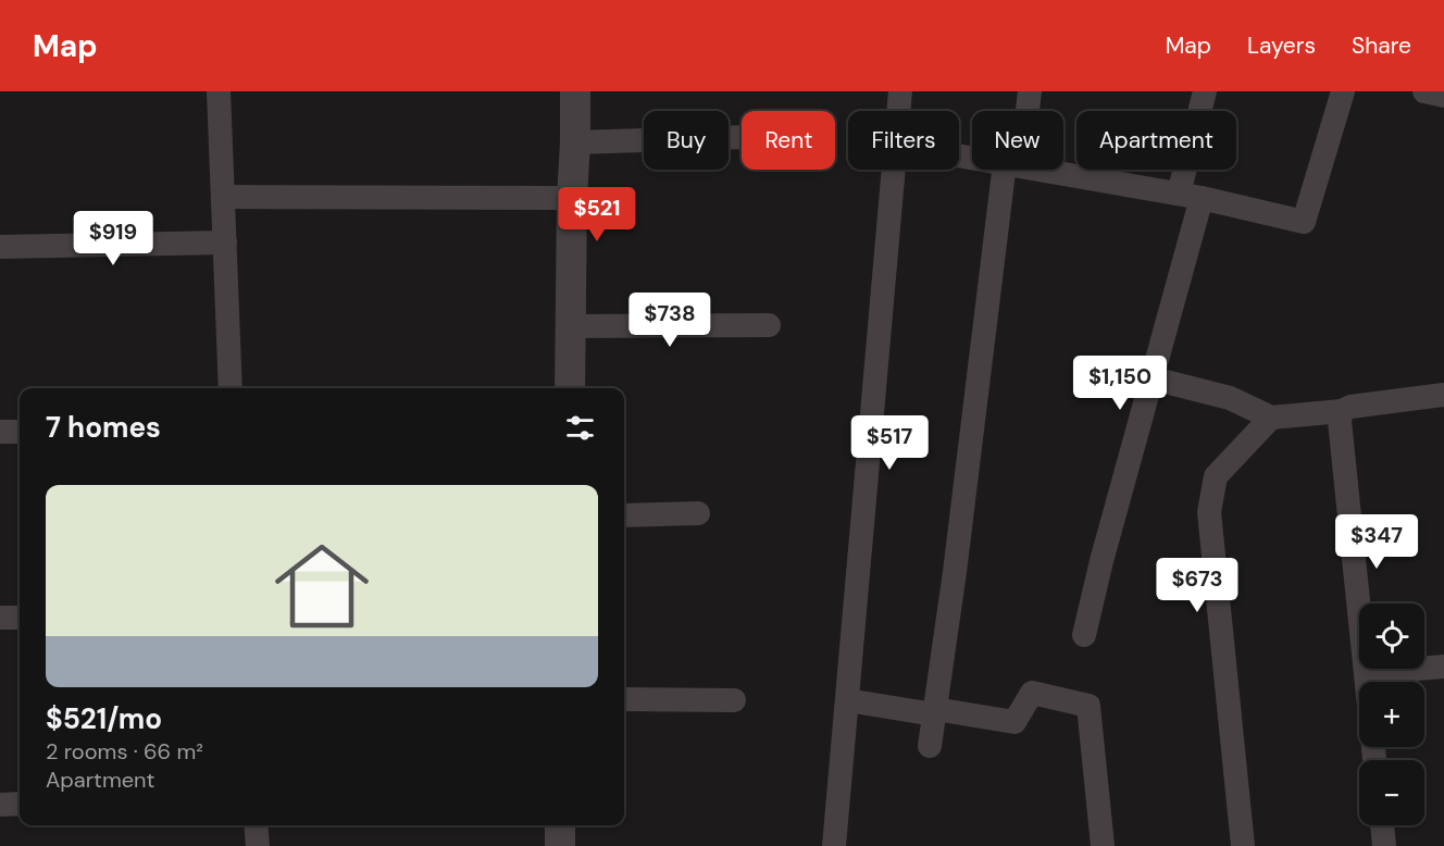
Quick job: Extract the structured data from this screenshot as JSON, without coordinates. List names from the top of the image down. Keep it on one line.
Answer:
{"page":{"header":"Map","nav":["Map","Layers","Share"],"chip":["Buy","Rent","Filters","New","Apartment"],"price":["$521","$919","$738","$1,150","$517","$347","$673"],"heading":"7 homes","list":[{"name":"$521/mo","note":"2 rooms · 66 m² · Apartment"}],"map_buttons":["+","−"]}}
